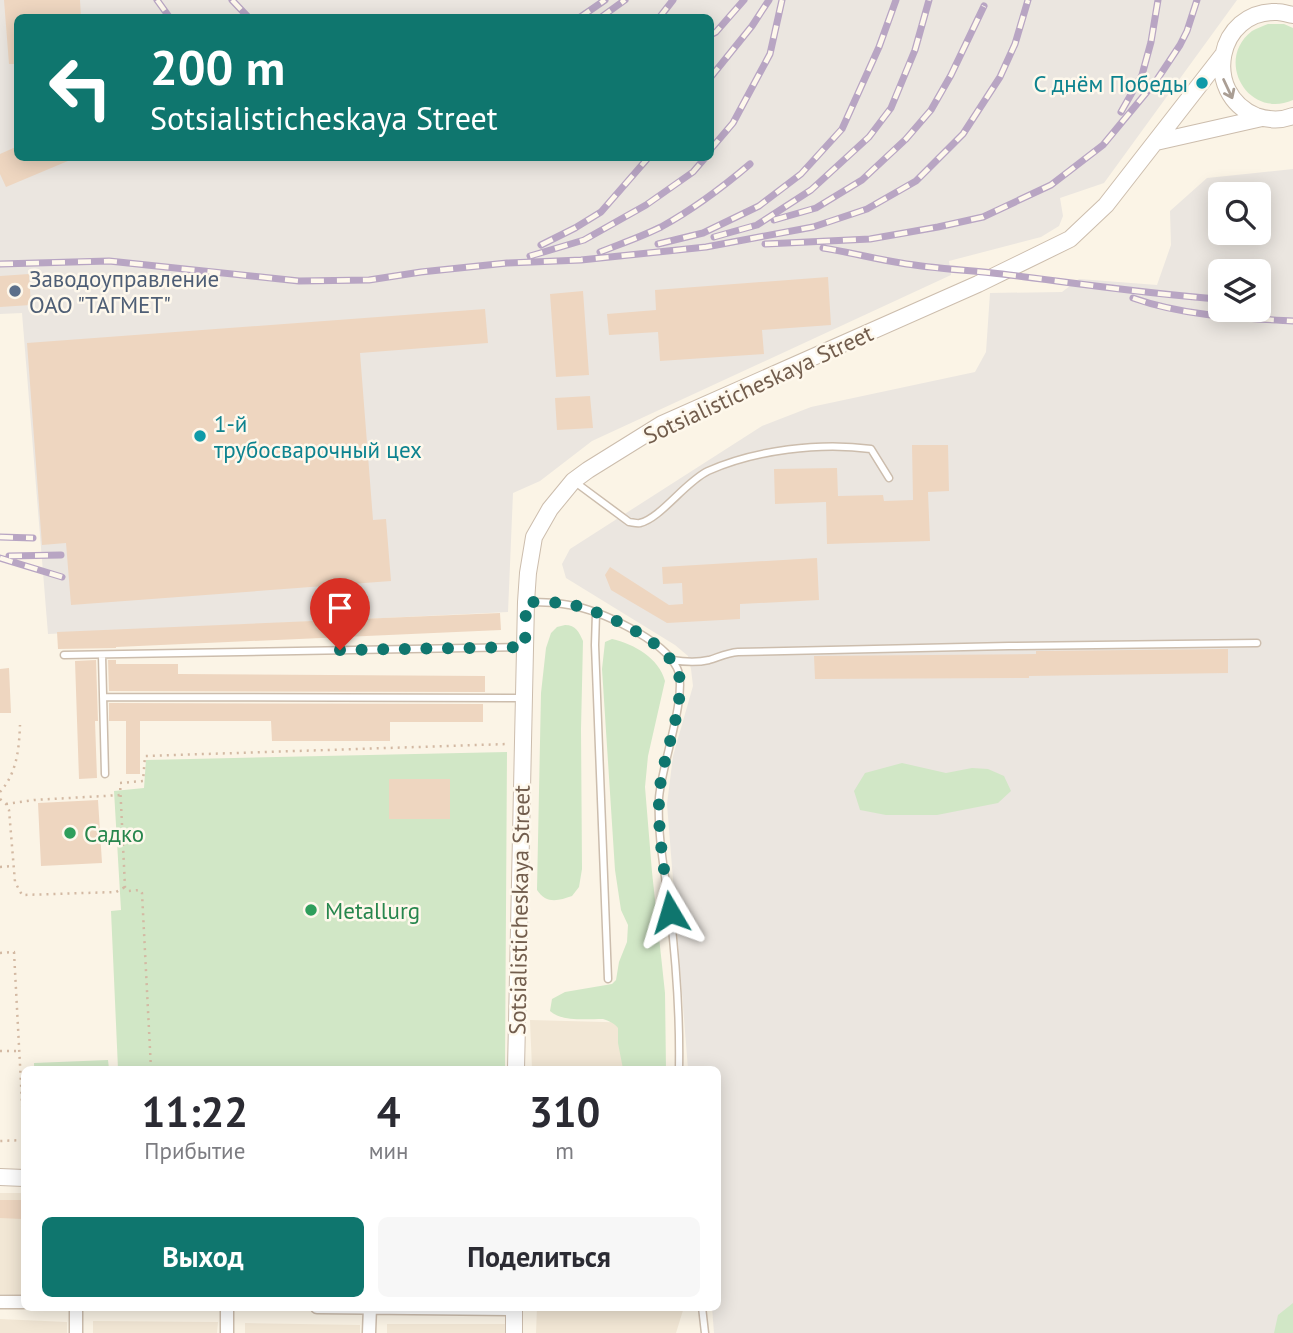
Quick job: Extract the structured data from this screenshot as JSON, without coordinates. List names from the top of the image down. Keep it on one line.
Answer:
{"streets":{"street":["Sotsialisticheskaya Street"]},"places":["С днём Победы","Заводоуправление ОАО \"ТАГМЕТ\"","1-й трубосварочный цех","Садко","Metallurg"],"page":{"turn":["200 m","Sotsialisticheskaya Street"],"eta":["11:22","Прибытие","4","мин","310","m"],"buttons":["Выход","Поделиться"]}}
